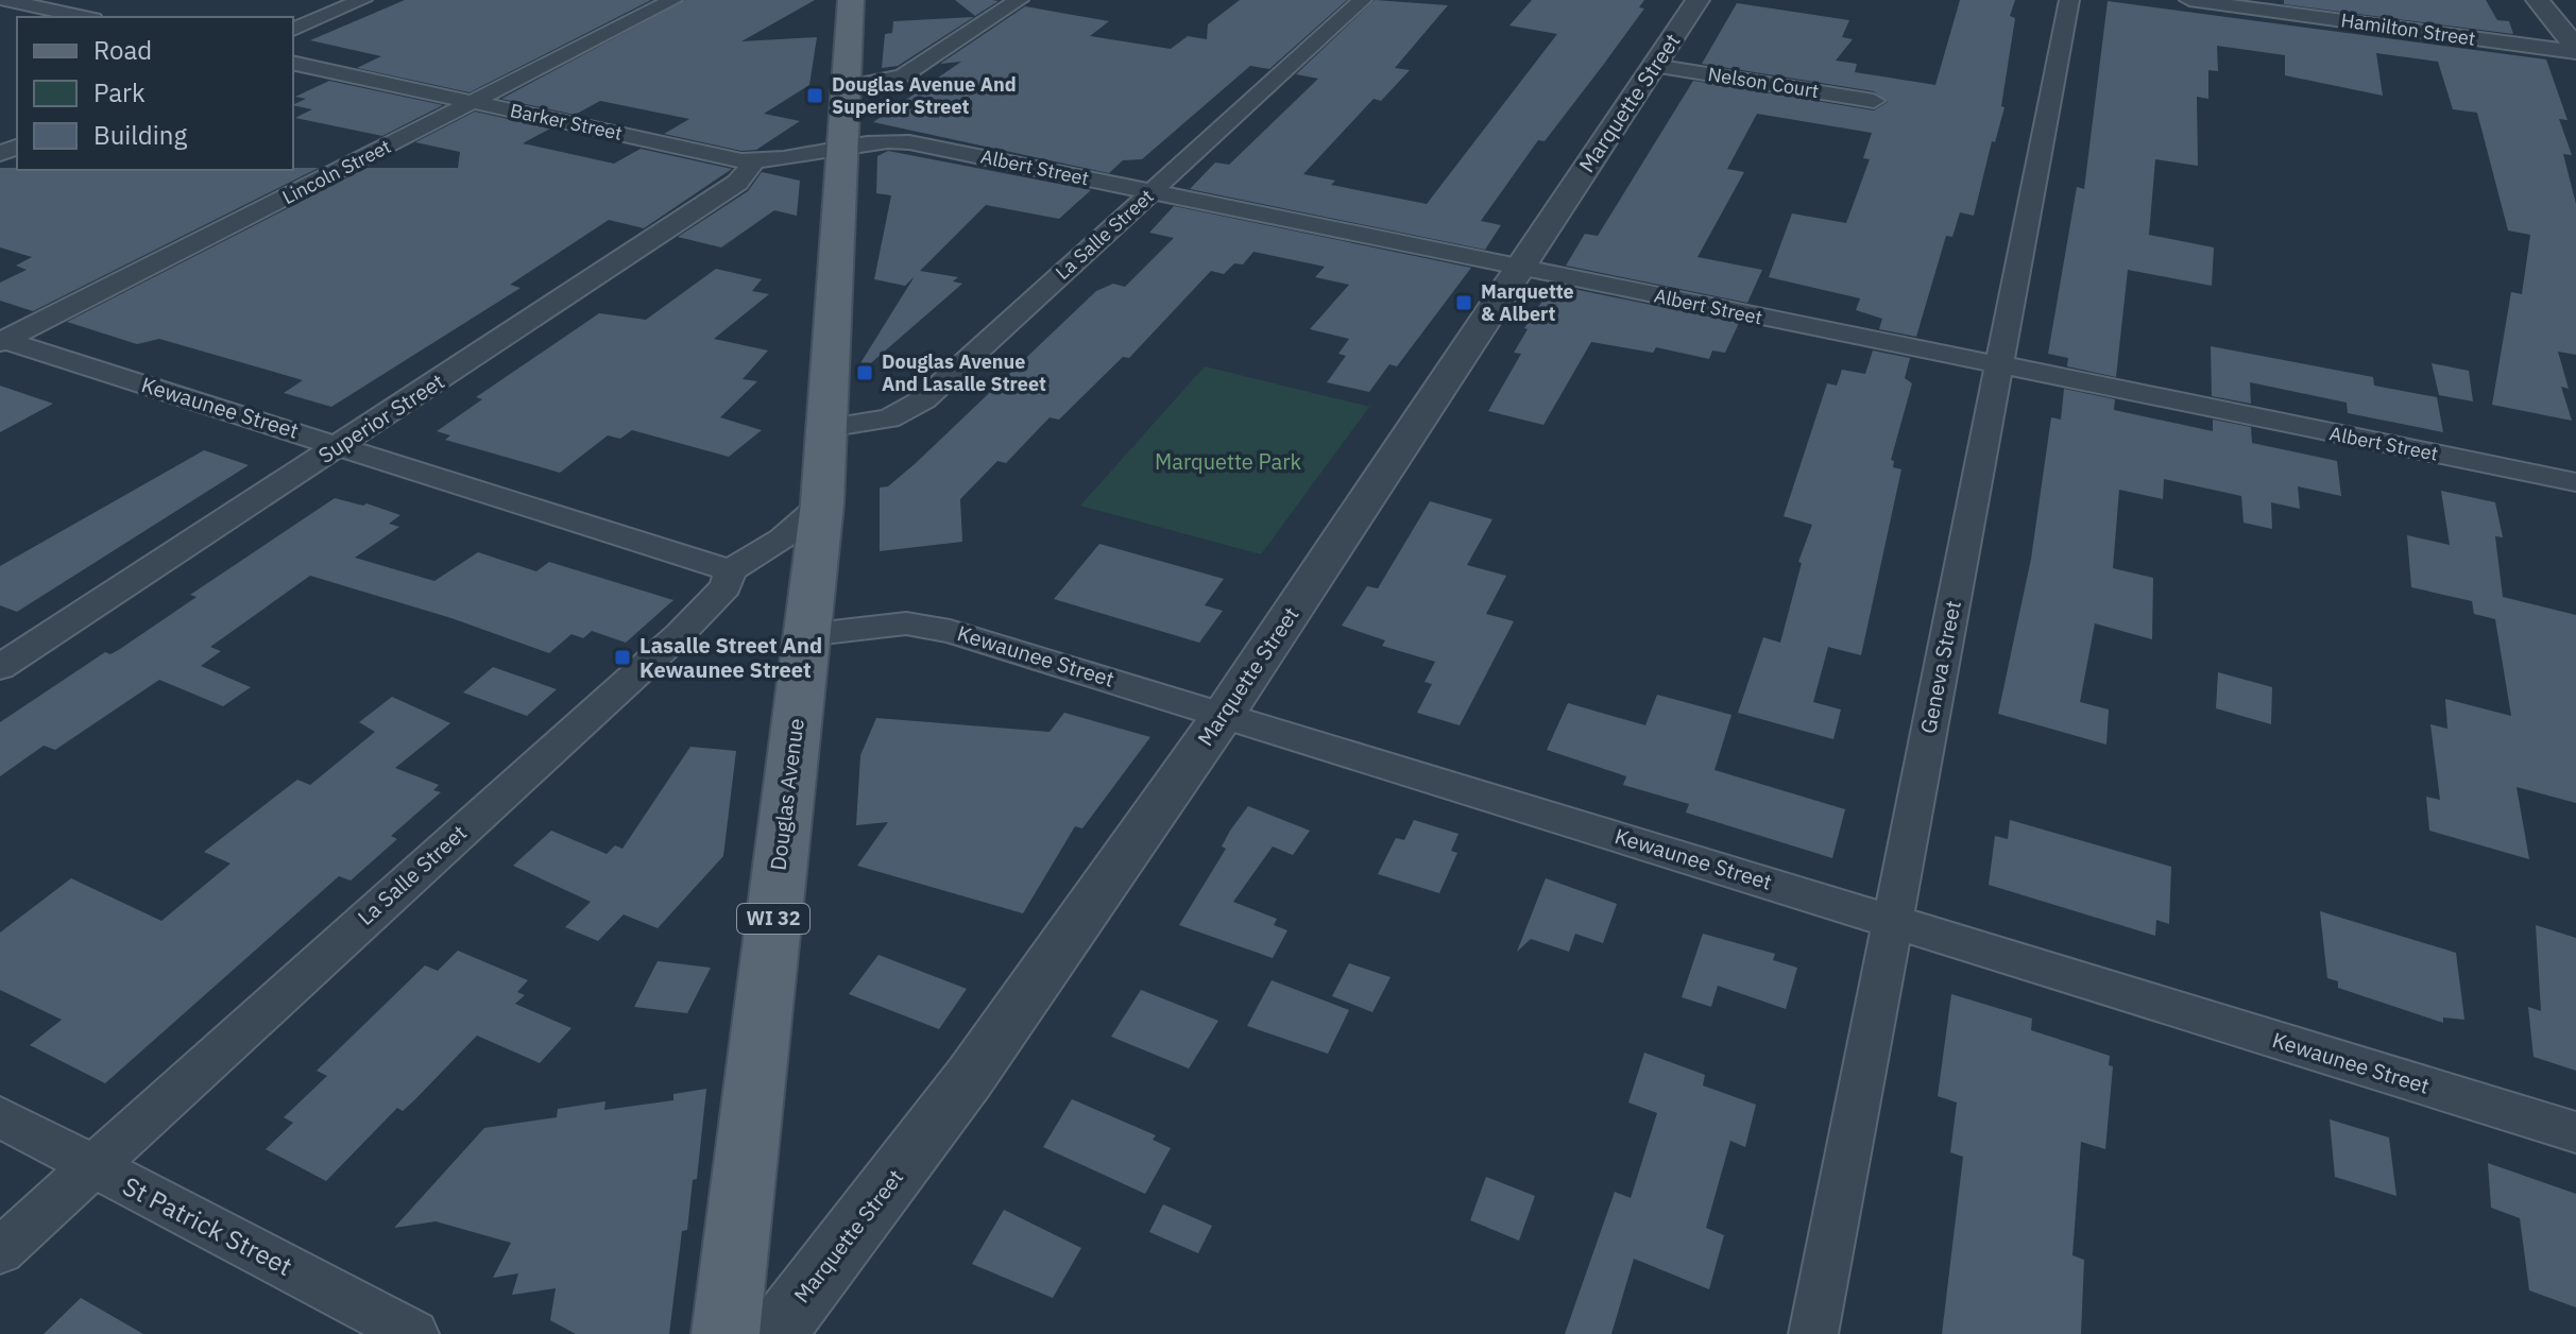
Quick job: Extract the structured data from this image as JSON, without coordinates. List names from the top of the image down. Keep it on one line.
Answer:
{"streets":{"main road":["Douglas Avenue","WI 32"],"street":["Hamilton Street","Nelson Court","Marquette Street","Barker Street","Albert Street","Lincoln Street","La Salle Street","Kewaunee Street","Superior Street","Geneva Street","St Patrick Street"]},"crossings":[["Nelson Court","Marquette Street"],["Marquette Street","Albert Street"],["Marquette Street","Kewaunee Street"],["Barker Street","Albert Street"],["Barker Street","Lincoln Street"],["Barker Street","Superior Street"],["Barker Street","Douglas Avenue"],["Albert Street","La Salle Street"],["Albert Street","Geneva Street"],["Albert Street","Douglas Avenue"],["Lincoln Street","Kewaunee Street"],["La Salle Street","Kewaunee Street"],["La Salle Street","Douglas Avenue"],["La Salle Street","St Patrick Street"],["Kewaunee Street","Superior Street"],["Kewaunee Street","Geneva Street"],["Kewaunee Street","Douglas Avenue"]],"parks":["Marquette Park"],"places":{"transit":["Douglas Avenue And Superior Street","Marquette & Albert","Douglas Avenue And Lasalle Street","Lasalle Street And Kewaunee Street"]},"legend":["Road","Park","Building"]}
